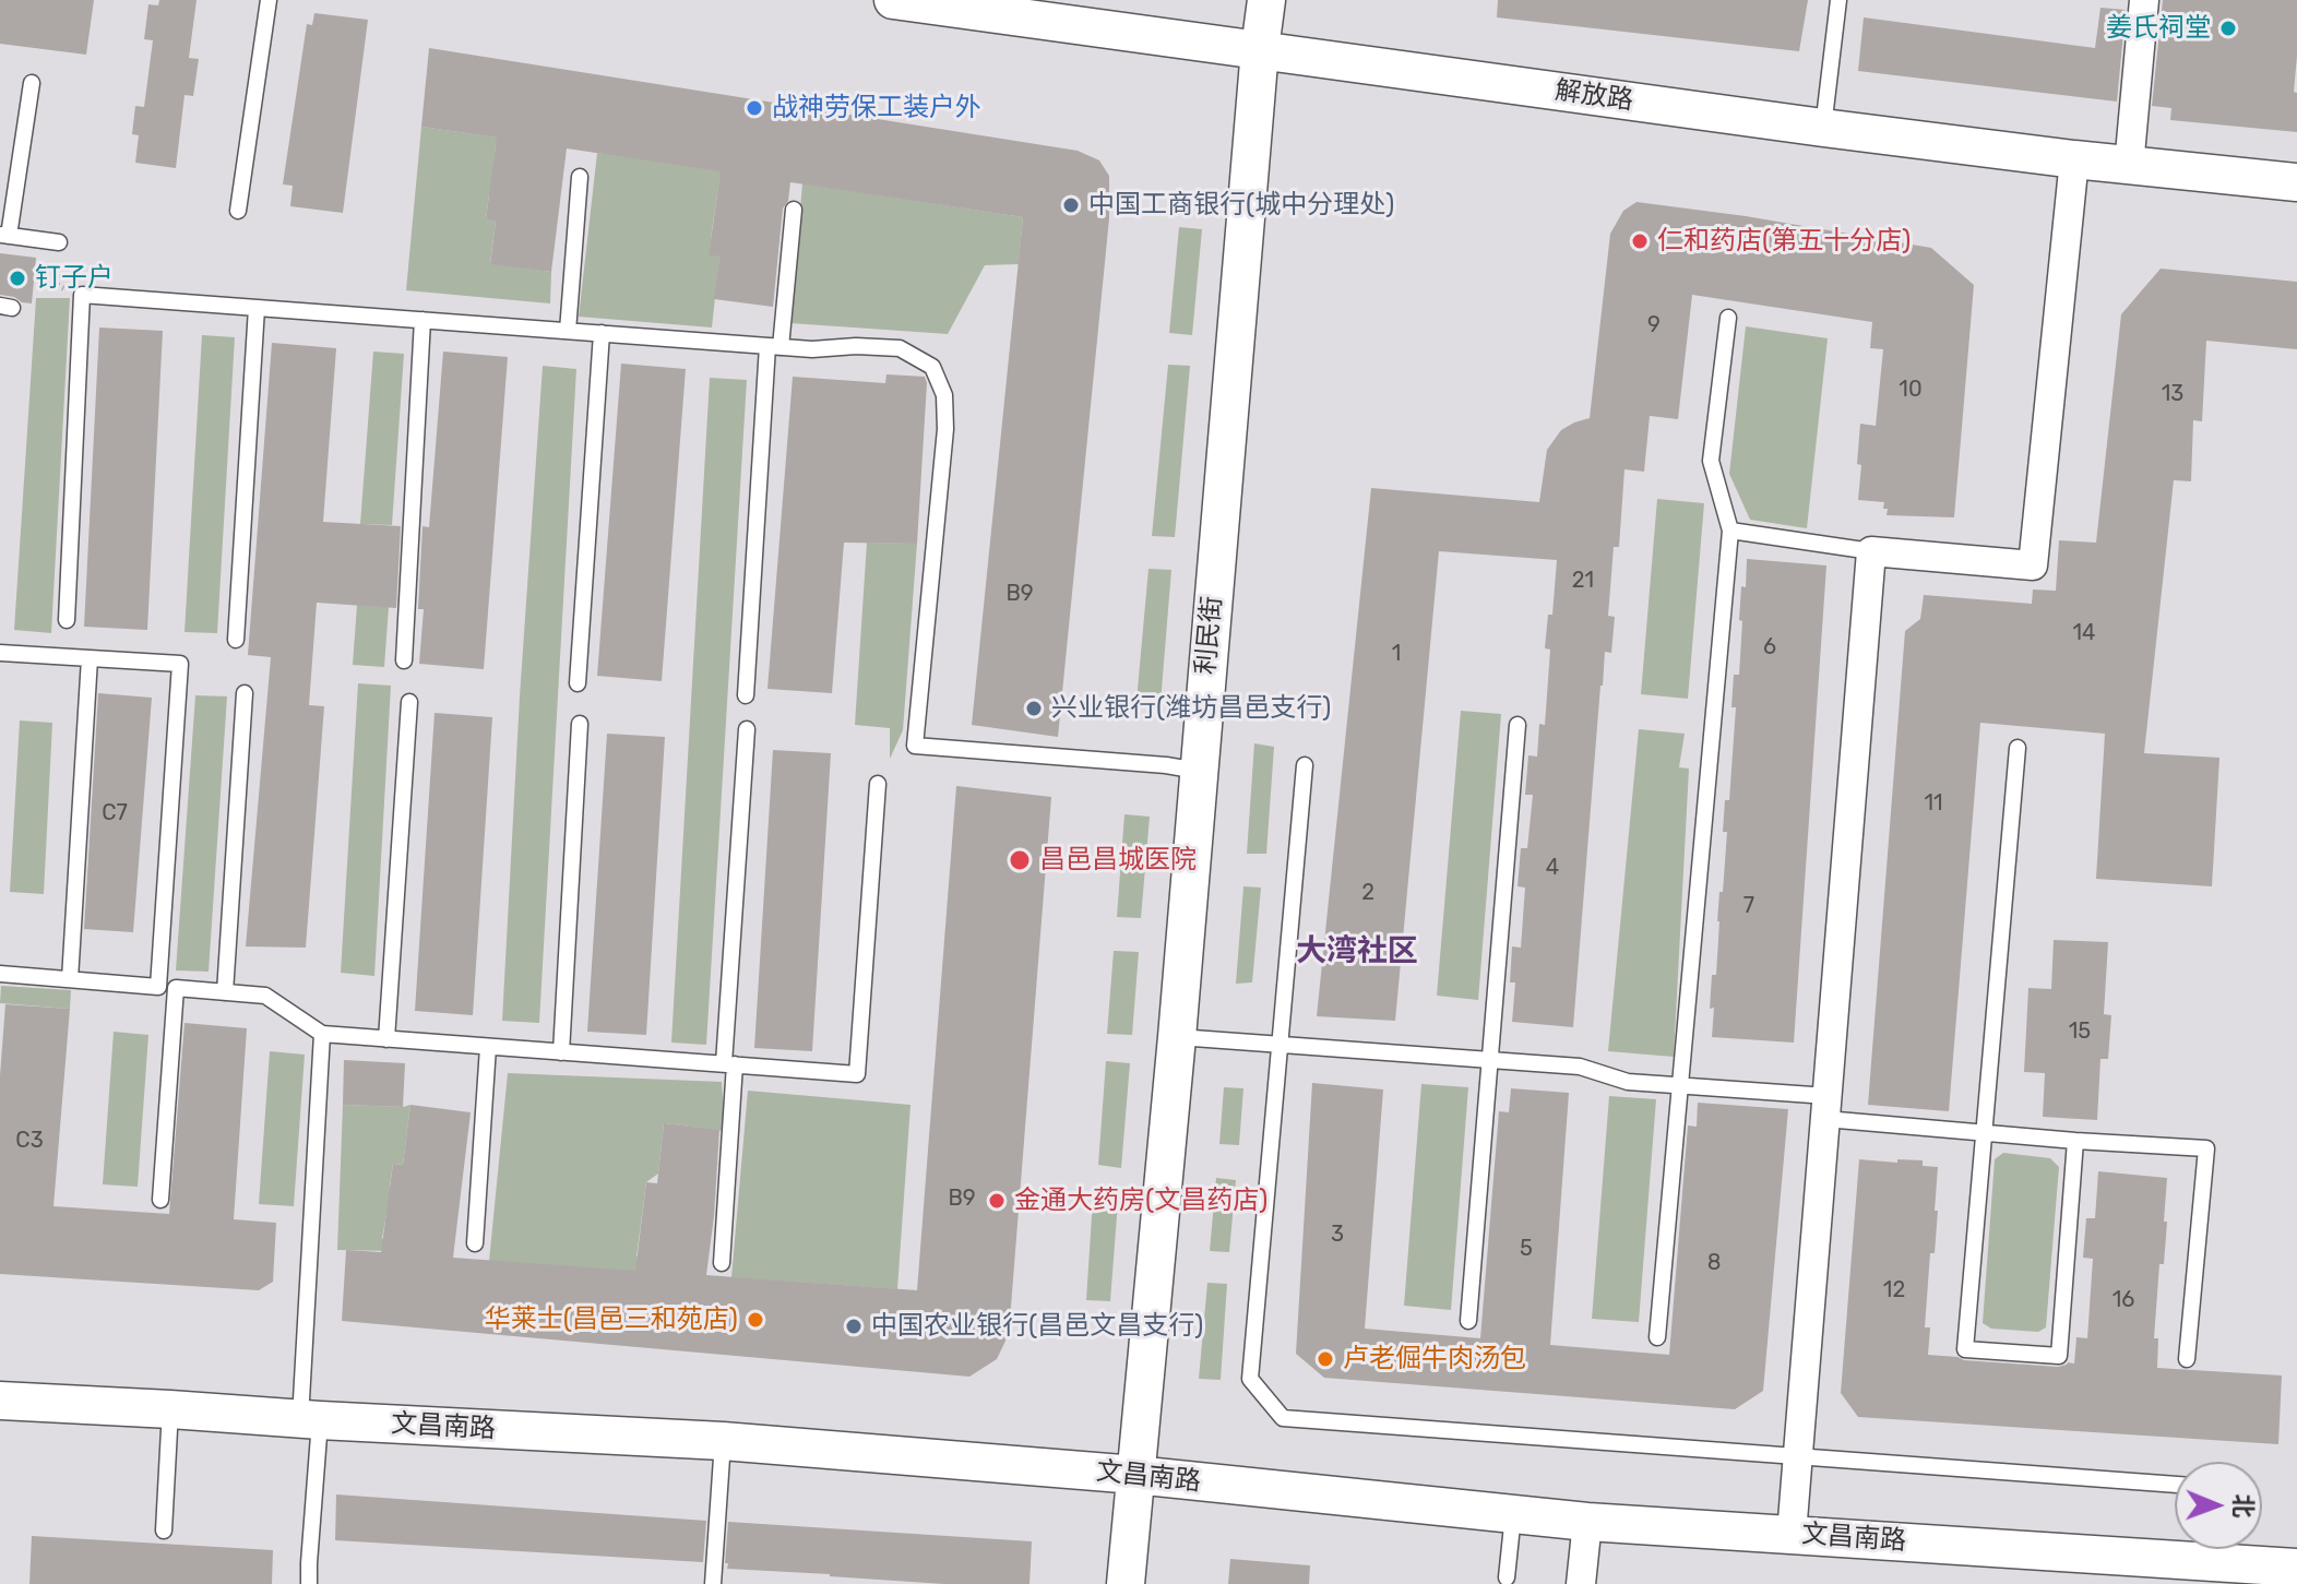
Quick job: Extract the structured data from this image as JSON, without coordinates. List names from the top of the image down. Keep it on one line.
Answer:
{"streets":{"street":["解放路","利民街","文昌南路"]},"crossings":[["解放路","利民街"],["利民街","文昌南路"]],"districts":["大湾社区"],"places":["姜氏祠堂","战神劳保工装户外","中国工商银行(城中分理处)","仁和药店(第五十分店)","钉子户","兴业银行(潍坊昌邑支行)","昌邑昌城医院","金通大药房(文昌药店)","华莱士(昌邑三和苑店)","中国农业银行(昌邑文昌支行)","卢老倔牛肉汤包"],"house_numbers":["9","10","13","21","B9","14","6","1","11","C7","4","2","7","15","C3","B9","3","5","8","12","16"],"north":"right"}
